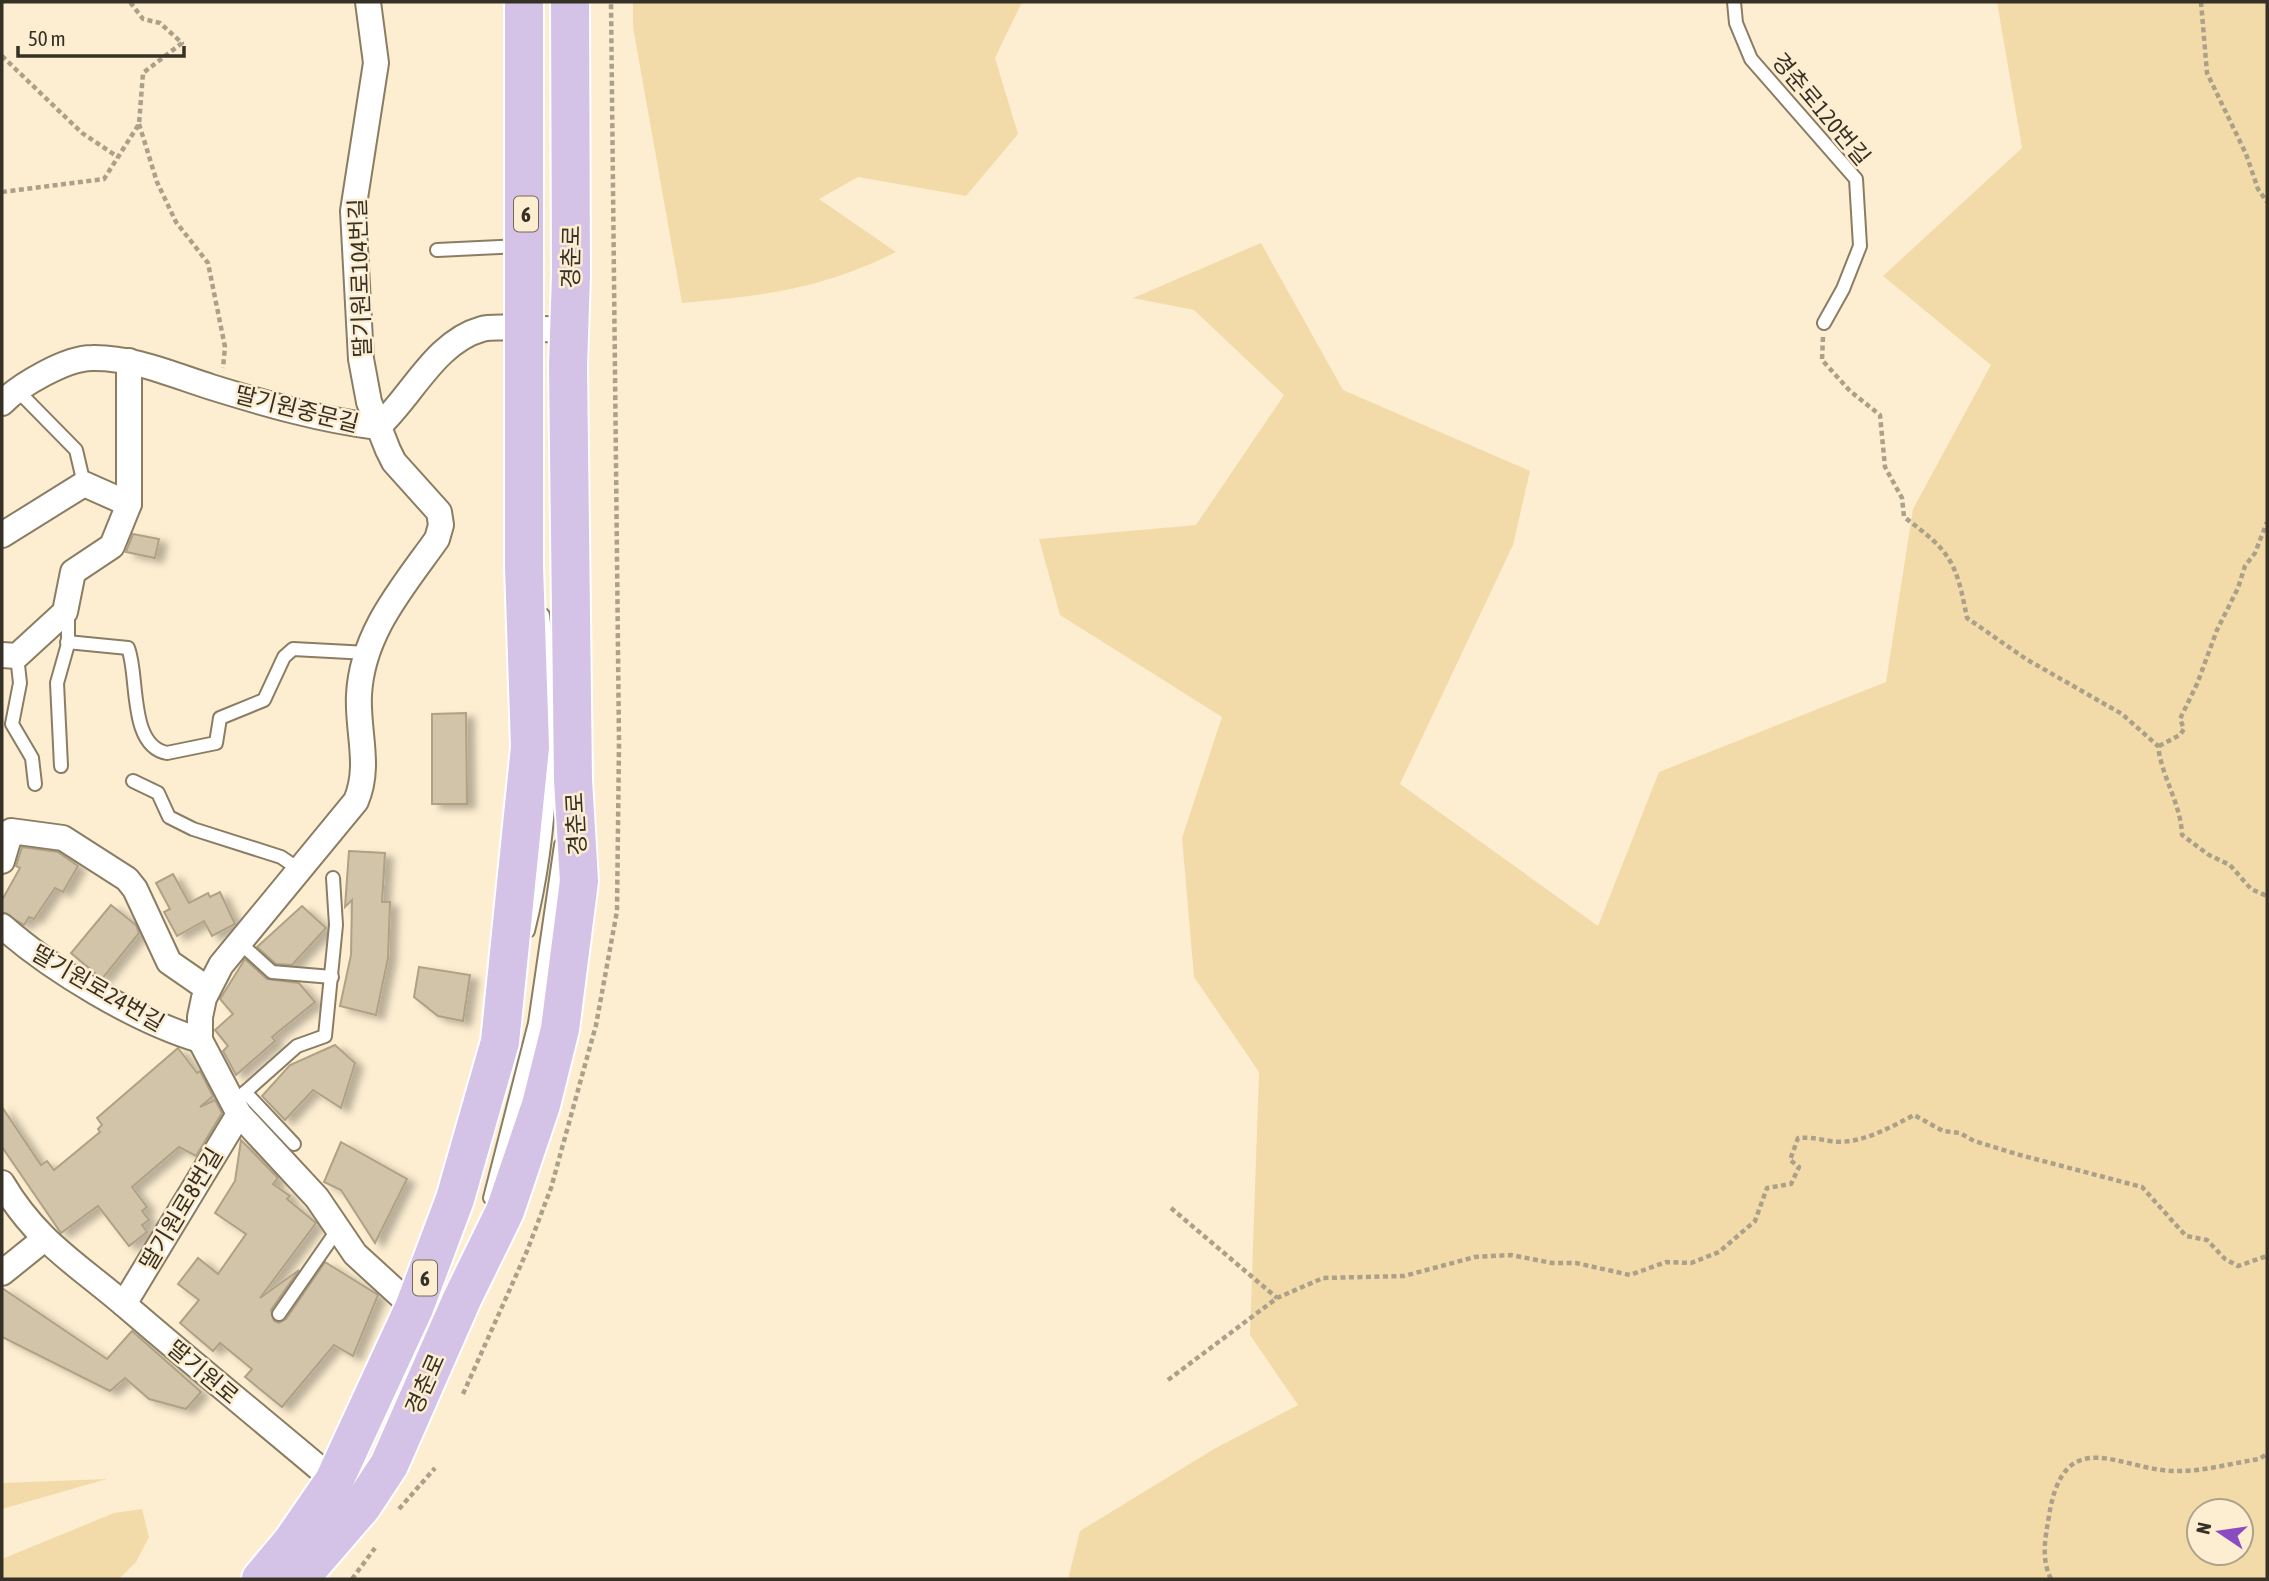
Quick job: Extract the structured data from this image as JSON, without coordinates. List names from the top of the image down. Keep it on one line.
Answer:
{"streets":{"main road":["6","경춘로"],"street":["딸기원로104번길","딸기원중문길","딸기원로24번길","딸기원로8번길","딸기원로"],"lane":["경춘로120번길"]},"crossings":[["경춘로","딸기원중문길"],["경춘로","딸기원로"],["딸기원로104번길","딸기원중문길"],["딸기원로8번길","딸기원로"]],"scale_bar":"50 m","north":"left"}
